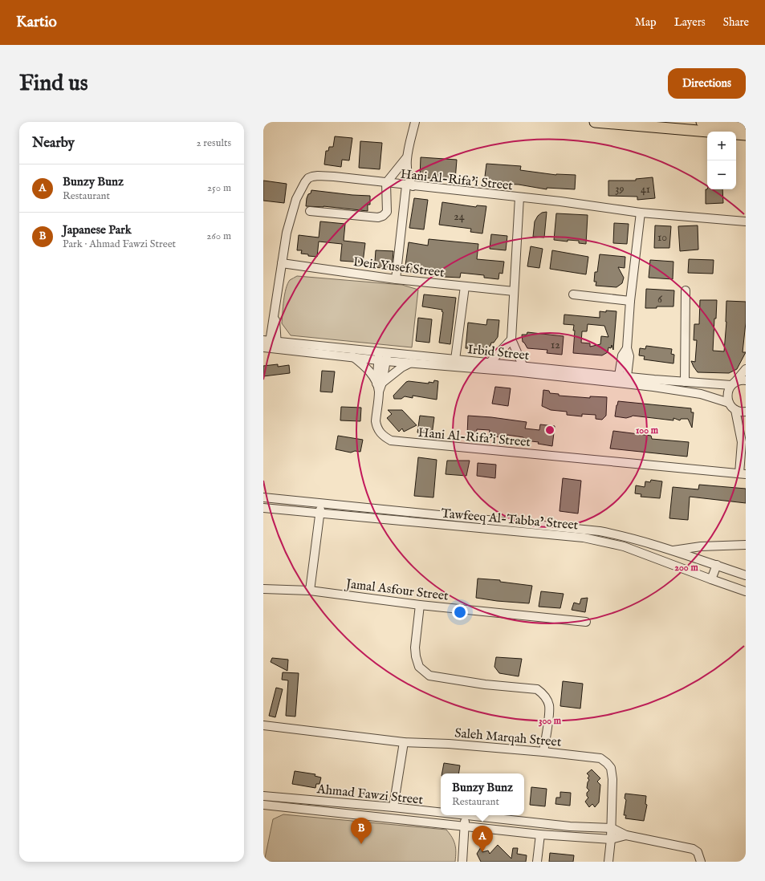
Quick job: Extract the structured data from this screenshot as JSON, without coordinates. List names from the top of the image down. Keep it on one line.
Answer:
{"streets":{"street":["Hani Al-Rifa'i Street","Deir Yusef Street","Irbid Street","Tawfeeq Al-Tabba’ Street","Jamal Asfour Street","Saleh Marqah Street","Ahmad Fawzi Street"]},"crossings":[["Hani Al-Rifa'i Street","Deir Yusef Street"],["Hani Al-Rifa'i Street","Irbid Street"],["Saleh Marqah Street","Ahmad Fawzi Street"]],"house_numbers":["39","41","24","10","6","12"],"page":{"header":"Kartio","nav":["Map","Layers","Share"],"buttons":"Directions","title":"Find us","heading":["Nearby","2 results"],"map_buttons":["+","−"],"list":[{"mark":"A","name":"Bunzy Bunz","note":"Restaurant","value":"250 m"},{"mark":"B","name":"Japanese Park","note":"Park · Ahmad Fawzi Street","value":"260 m"}],"popup":["Bunzy Bunz","Restaurant"],"pins":["B","A"]},"rings":["100 m","200 m","300 m"]}
